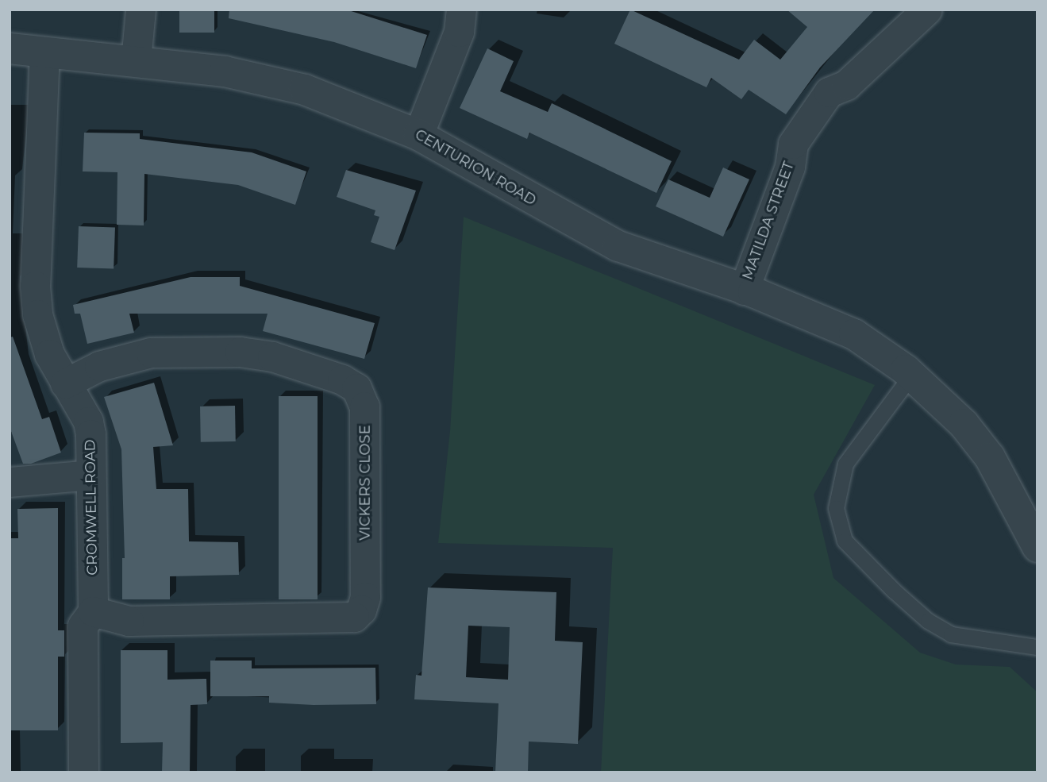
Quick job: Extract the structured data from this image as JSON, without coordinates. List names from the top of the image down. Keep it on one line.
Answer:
{"streets":{"street":["CENTURION ROAD","MATILDA STREET","VICKERS CLOSE","CROMWELL ROAD"]},"crossings":[["CENTURION ROAD","MATILDA STREET"],["CENTURION ROAD","CROMWELL ROAD"],["VICKERS CLOSE","CROMWELL ROAD"]]}
